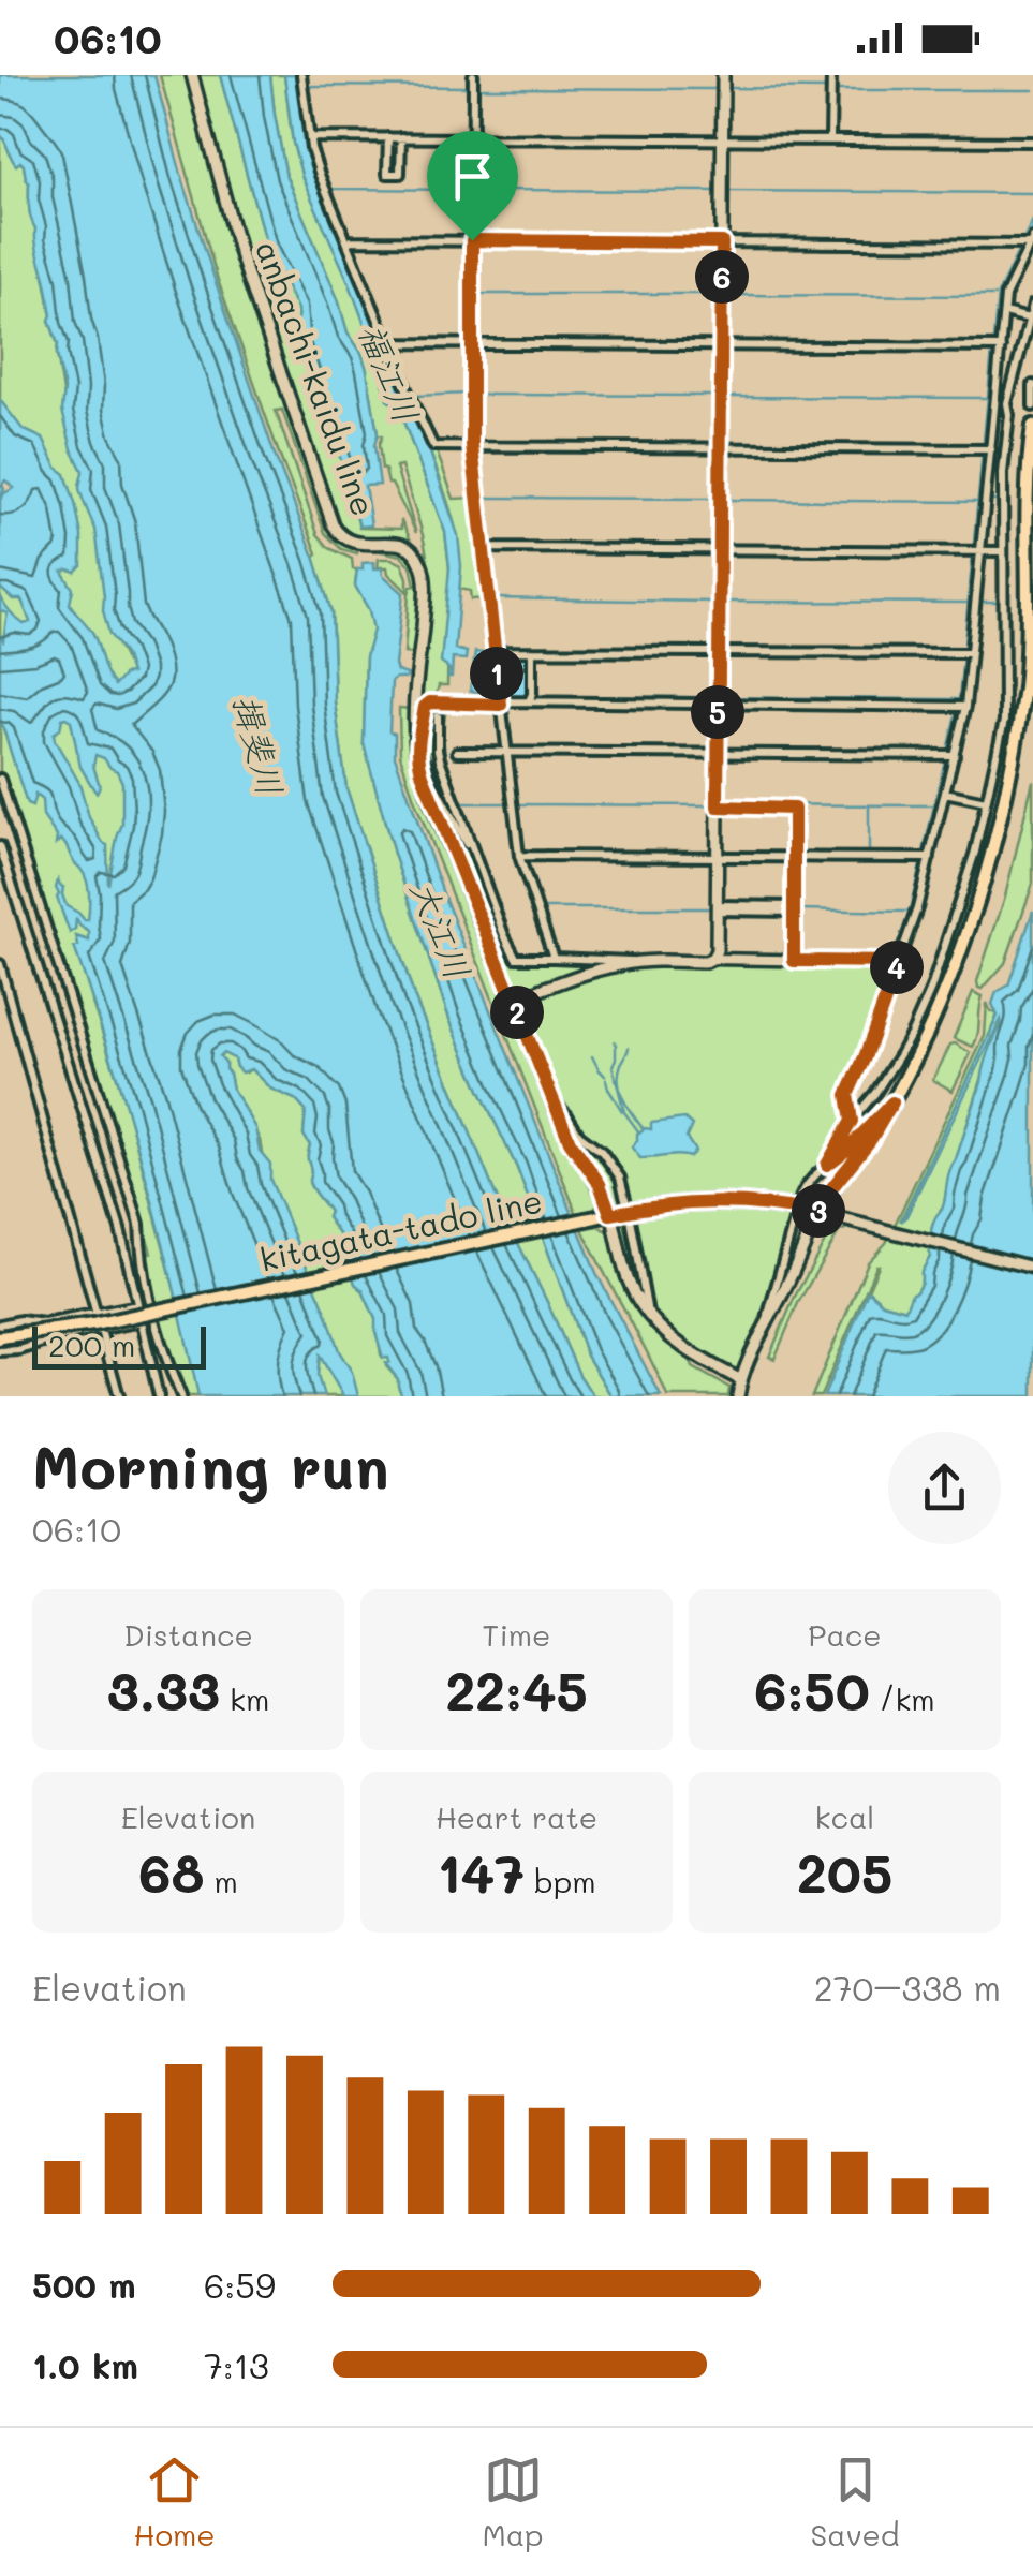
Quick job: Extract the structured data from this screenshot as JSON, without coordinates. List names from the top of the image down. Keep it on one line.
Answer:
{"streets":{"main road":["anbachi-kaidu line","kitagata-tado line"]},"crossings":[["anbachi-kaidu line","kitagata-tado line"]],"water":["福江川","揖斐川","大江川"],"scale_bar":"200 m","page":{"status":"06:10","pins":["6","1","5","4","2","3"],"scale":"200 m","heading":["Morning run","06:10"],"stats":[["Distance","3.33 km"],["Time","22:45"],["Pace","6:50 /km"],["Elevation","68 m"],["Heart rate","147 bpm"],["kcal","205"]],"chart":["Elevation","270–338 m"],"list":[{"name":"500 m","note":"6:59"},{"name":"1.0 km","note":"7:13"}],"tabs":["Home","Map","Saved"]}}
